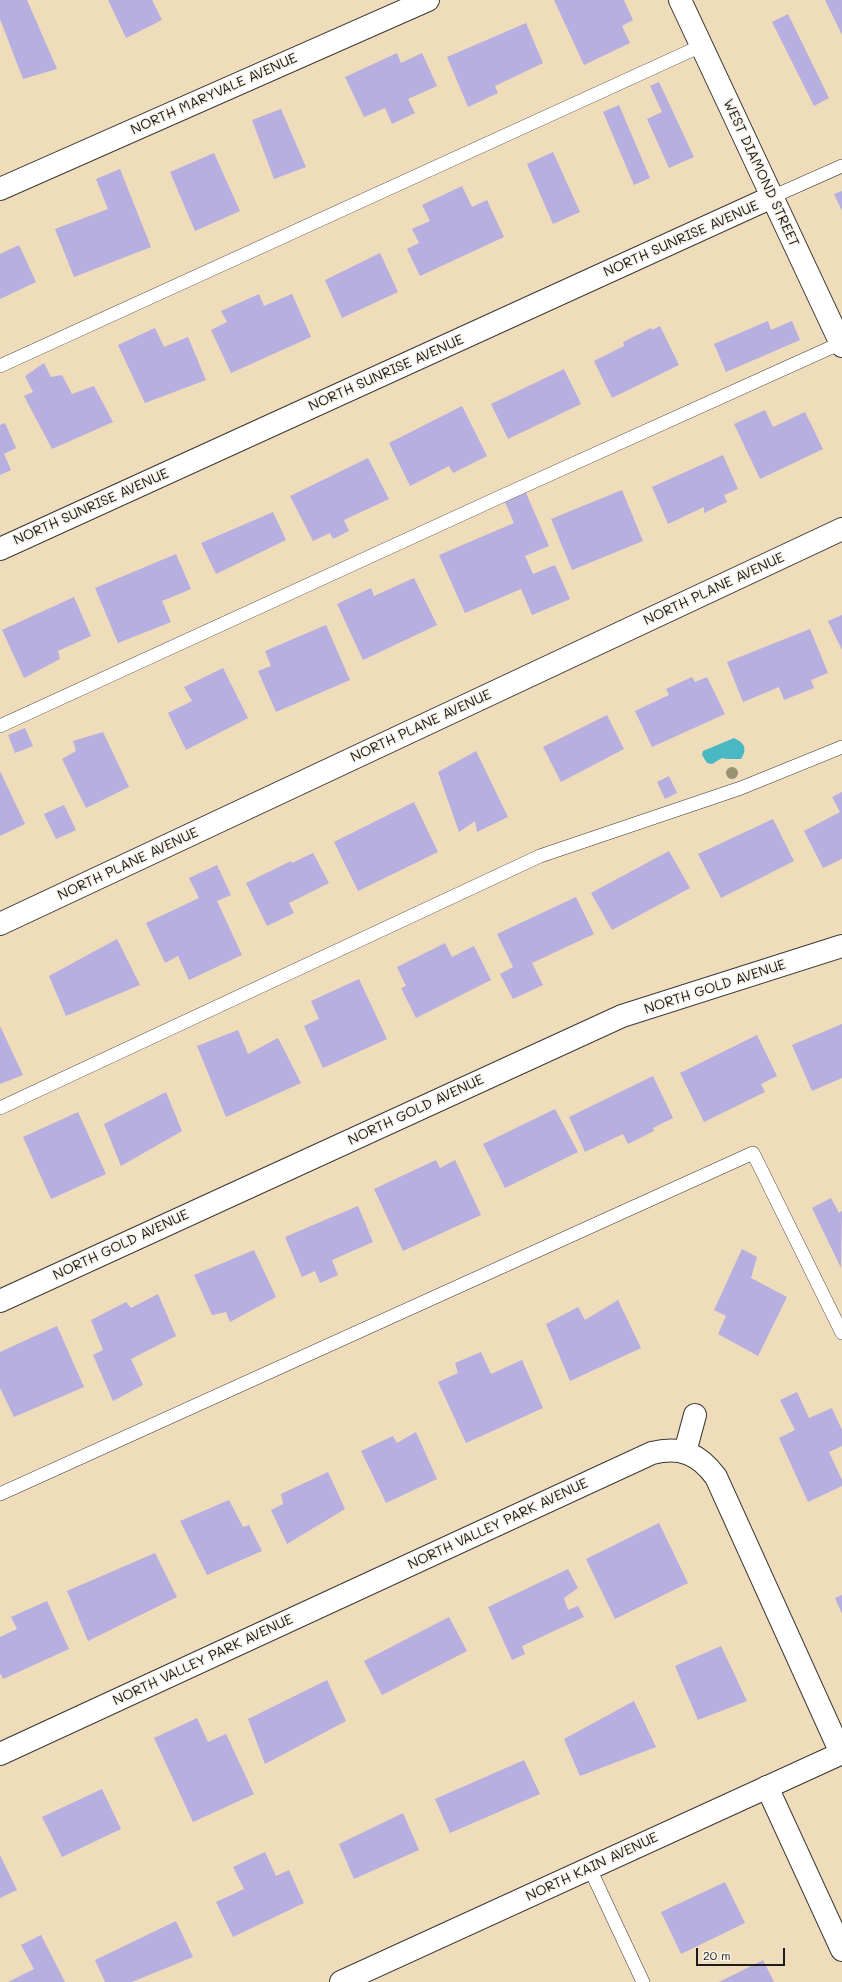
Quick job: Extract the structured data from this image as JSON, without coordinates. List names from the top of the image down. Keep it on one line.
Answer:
{"streets":{"street":["NORTH MARYVALE AVENUE","WEST DIAMOND STREET","NORTH SUNRISE AVENUE","NORTH PLANE AVENUE","NORTH GOLD AVENUE","NORTH VALLEY PARK AVENUE","NORTH KAIN AVENUE"]},"crossings":[["WEST DIAMOND STREET","NORTH SUNRISE AVENUE"],["NORTH VALLEY PARK AVENUE","NORTH KAIN AVENUE"]],"scale_bar":"20 m"}
